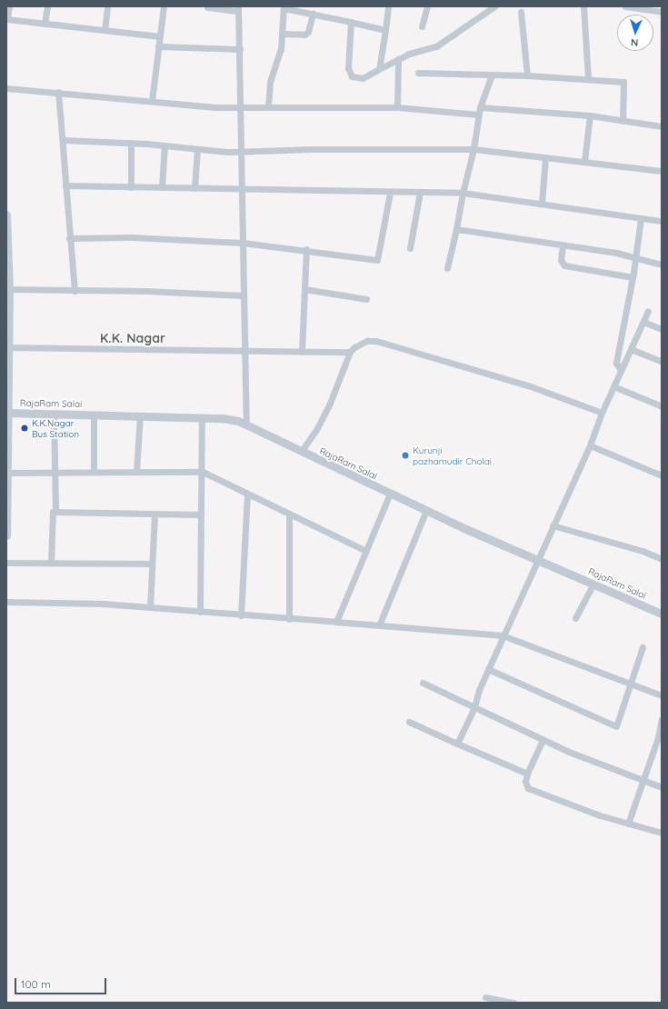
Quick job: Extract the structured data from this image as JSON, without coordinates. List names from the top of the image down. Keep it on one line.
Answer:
{"streets":{"street":["RajaRam Salai"]},"districts":["K.K. Nagar"],"places":["K.K.Nagar Bus Station","Kurunji pazhamudir Cholai"],"scale_bar":"100 m","north":"bottom"}
